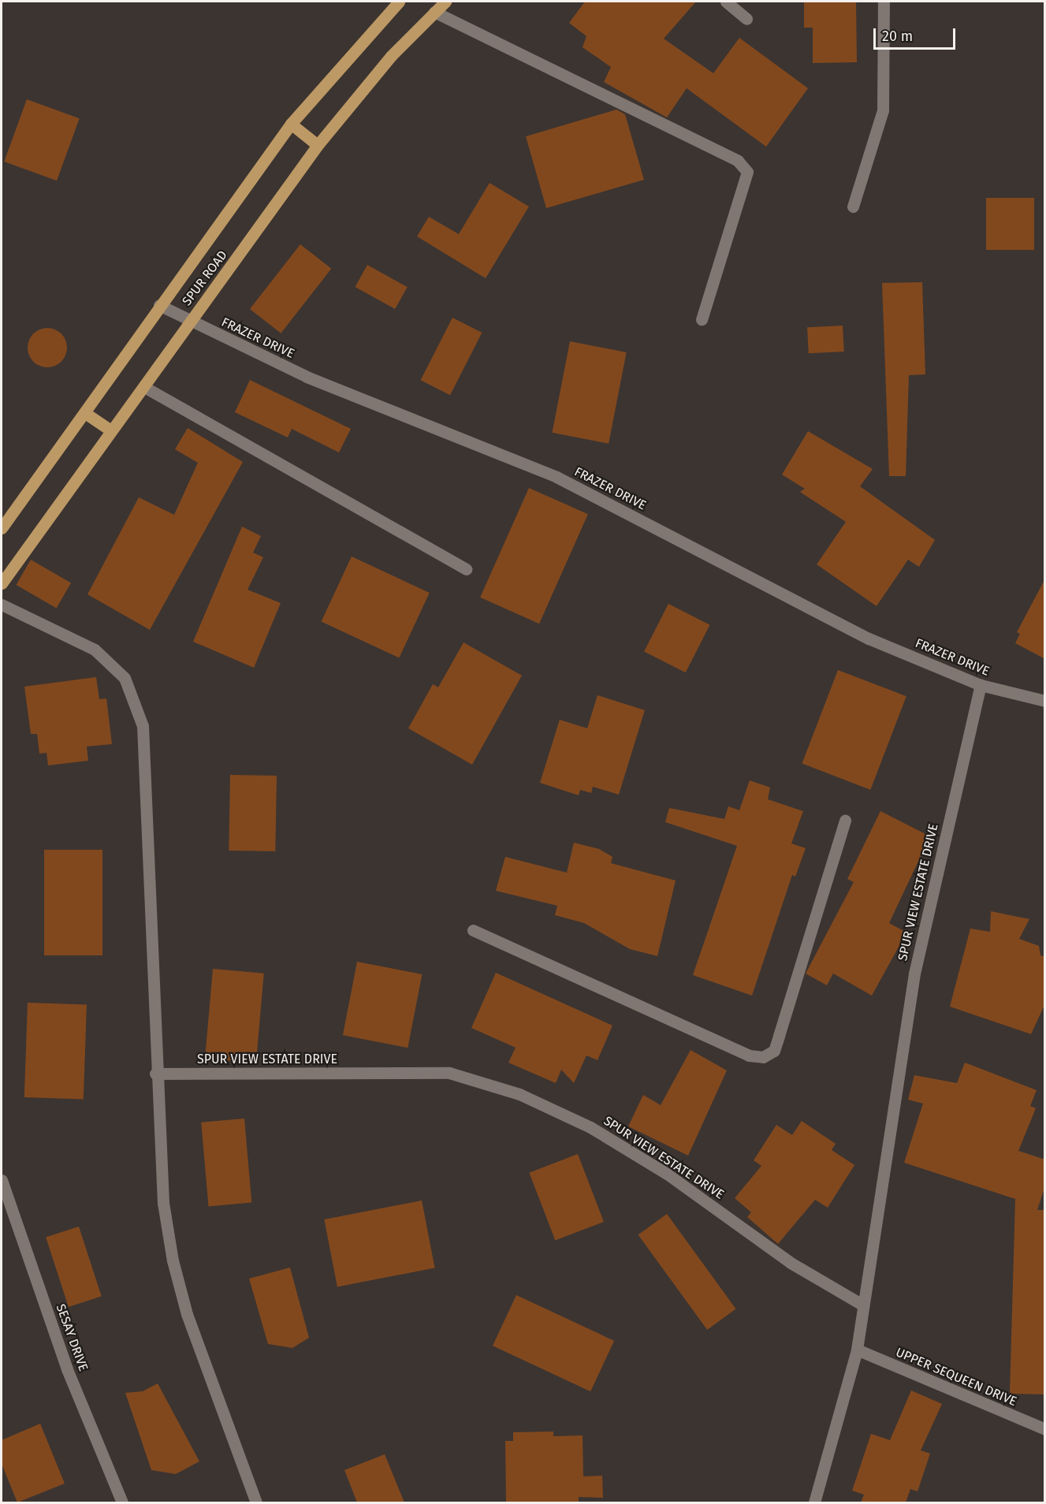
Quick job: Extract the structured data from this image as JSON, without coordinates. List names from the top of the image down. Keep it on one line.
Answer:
{"streets":{"main road":["SPUR ROAD"],"street":["FRAZER DRIVE","SPUR VIEW ESTATE DRIVE","SESAY DRIVE","UPPER SEQUEEN DRIVE"]},"crossings":[["SPUR ROAD","FRAZER DRIVE"],["FRAZER DRIVE","SPUR VIEW ESTATE DRIVE"],["SPUR VIEW ESTATE DRIVE","UPPER SEQUEEN DRIVE"]],"scale_bar":"20 m"}
